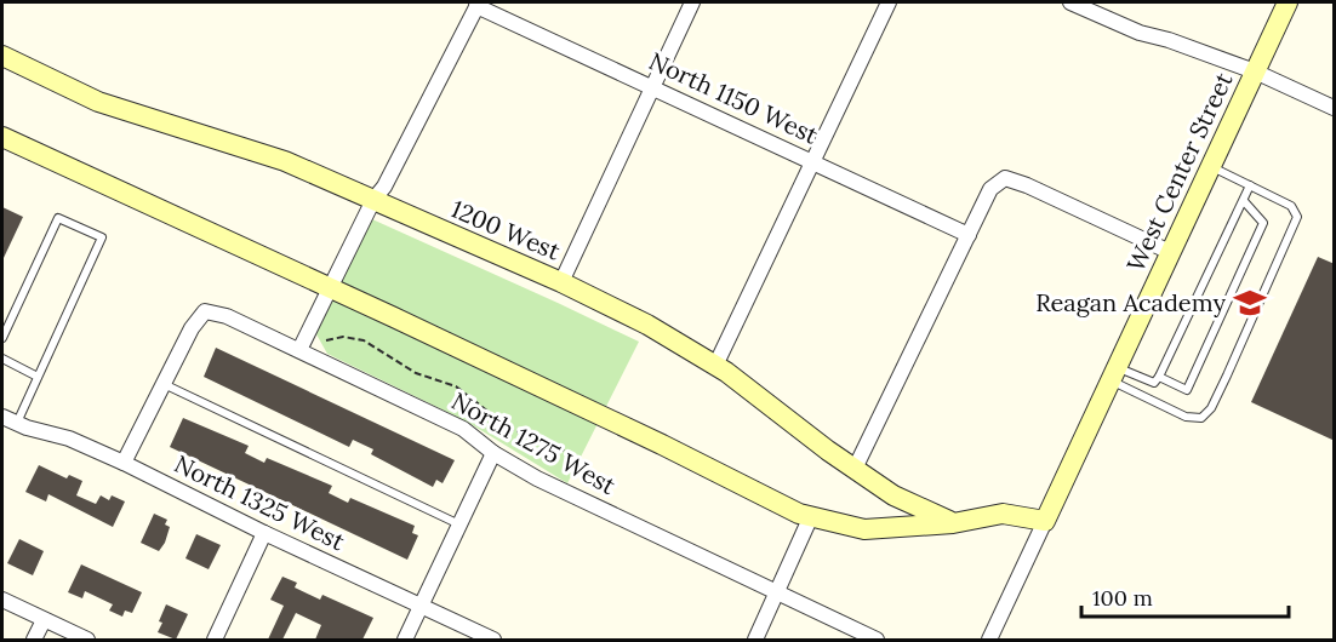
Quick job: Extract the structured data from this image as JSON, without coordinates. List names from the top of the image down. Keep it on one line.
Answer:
{"streets":{"street":["North 1150 West","West Center Street","1200 West","North 1275 West","North 1325 West"]},"places":{"school or university":["Reagan Academy"]},"scale_bar":"100 m"}
